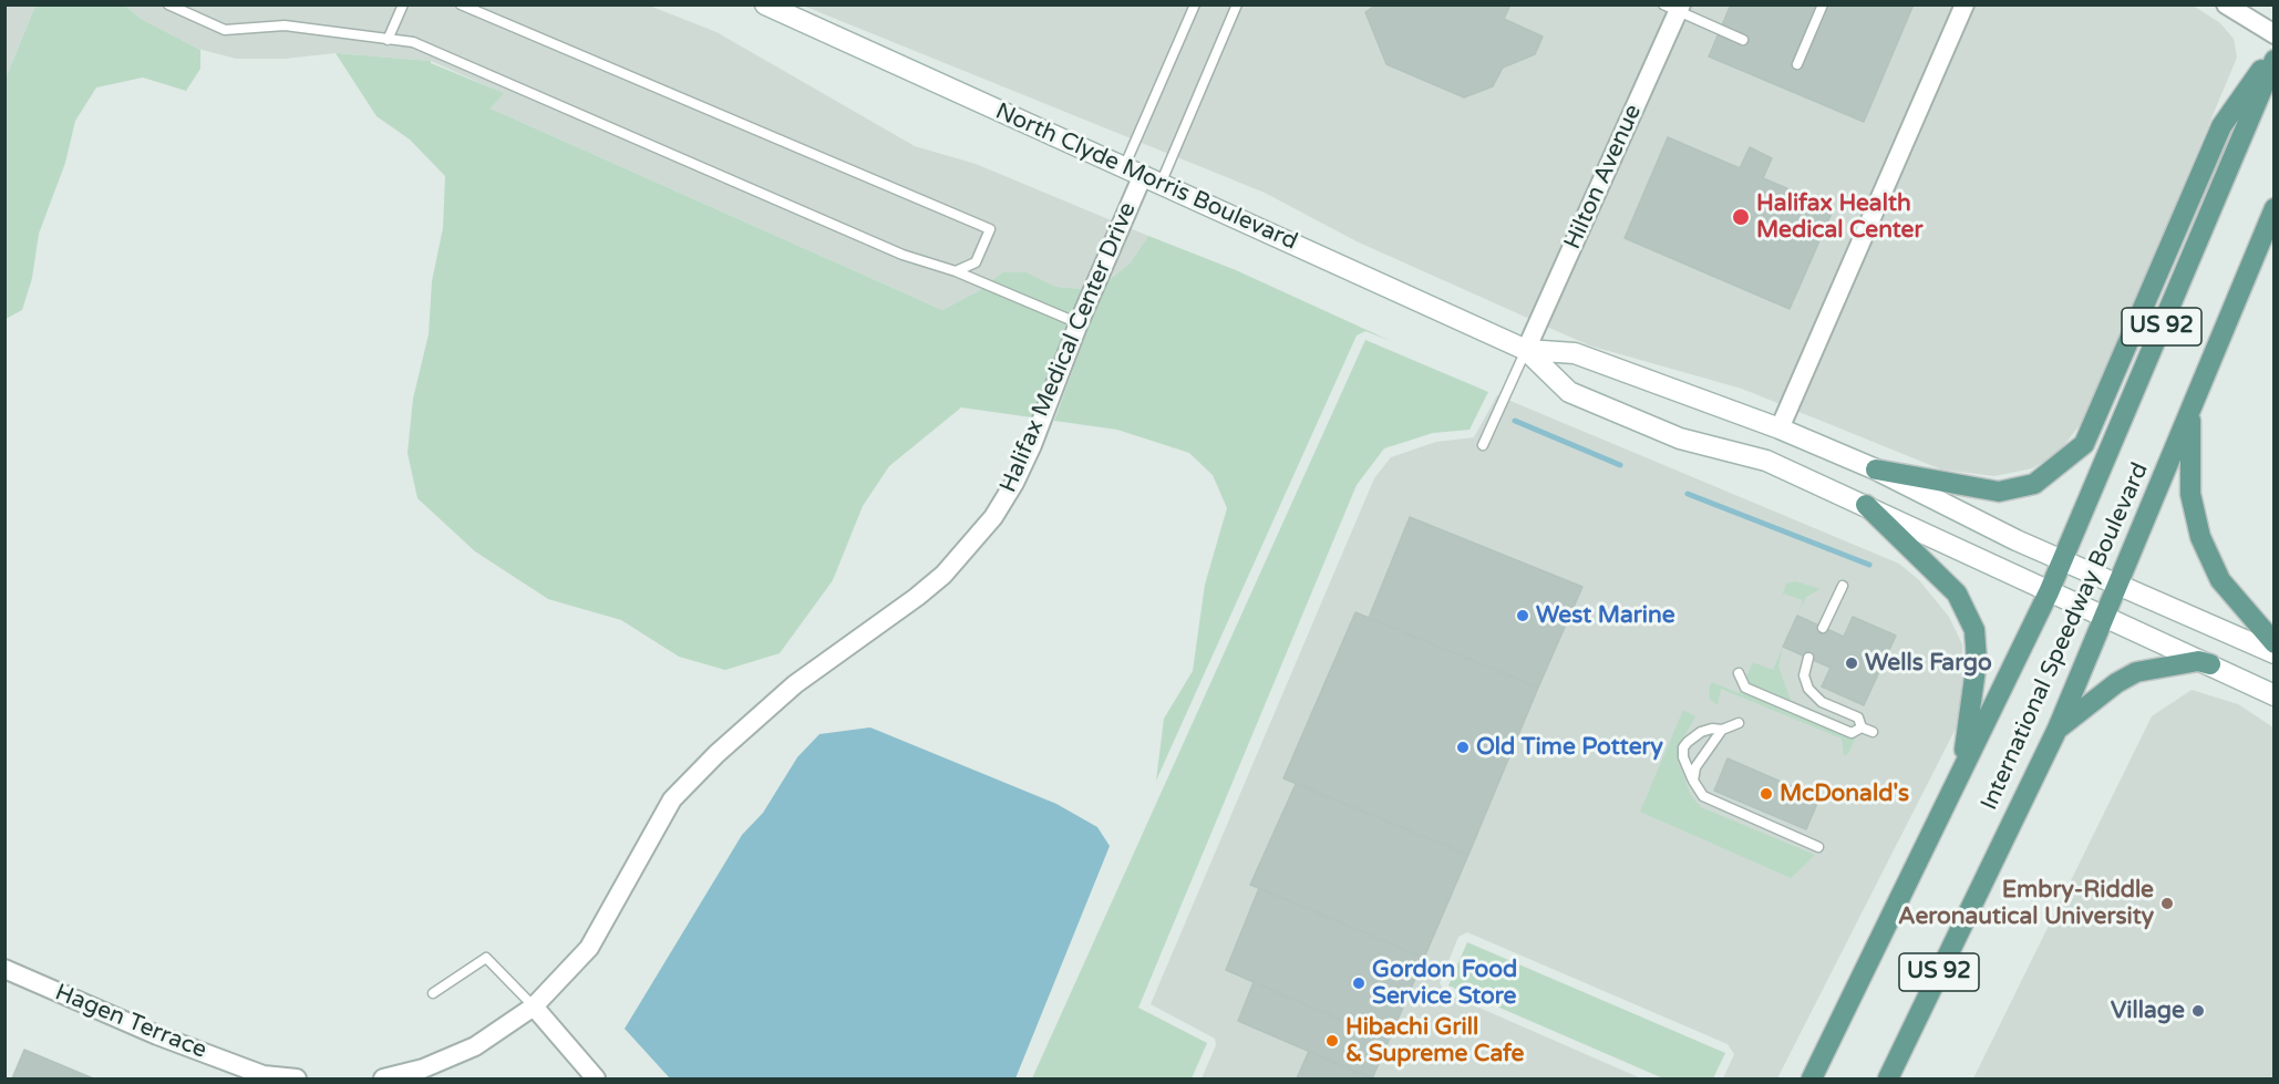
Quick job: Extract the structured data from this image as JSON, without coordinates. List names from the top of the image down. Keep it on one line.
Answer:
{"streets":{"main road":["North Clyde Morris Boulevard","US 92","International Speedway Boulevard"],"street":["Hilton Avenue","Halifax Medical Center Drive","Hagen Terrace"]},"crossings":[["North Clyde Morris Boulevard","Hilton Avenue"],["North Clyde Morris Boulevard","Halifax Medical Center Drive"],["North Clyde Morris Boulevard","International Speedway Boulevard"]],"places":["Halifax Health Medical Center","West Marine","Wells Fargo","Old Time Pottery","McDonald's","Embry-Riddle Aeronautical University","Gordon Food Service Store","Village","Hibachi Grill & Supreme Cafe"]}
